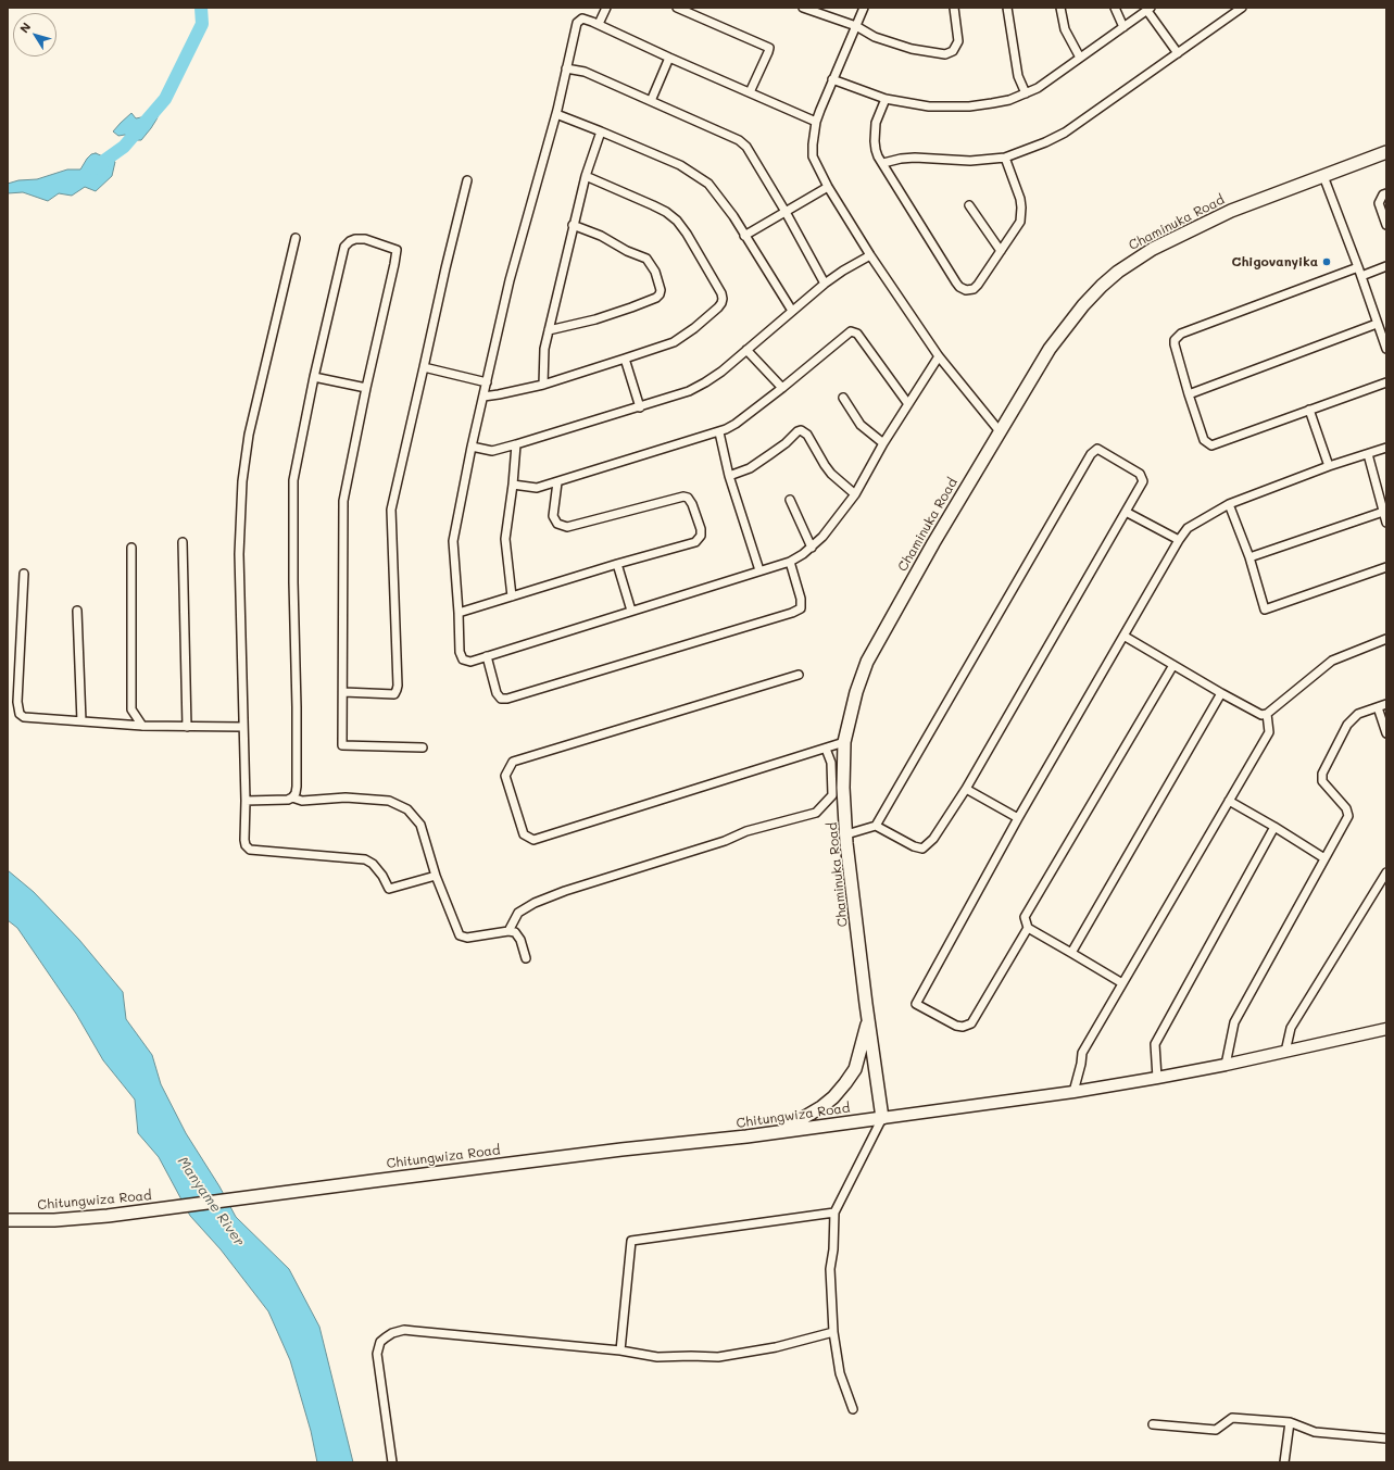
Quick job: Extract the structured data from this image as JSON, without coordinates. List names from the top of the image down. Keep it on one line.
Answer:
{"streets":{"main road":["Chaminuka Road","Chitungwiza Road"]},"crossings":[["Chaminuka Road","Chitungwiza Road"]],"water":["Manyame River"],"places":["Chigovanyika"],"north":"top left"}
